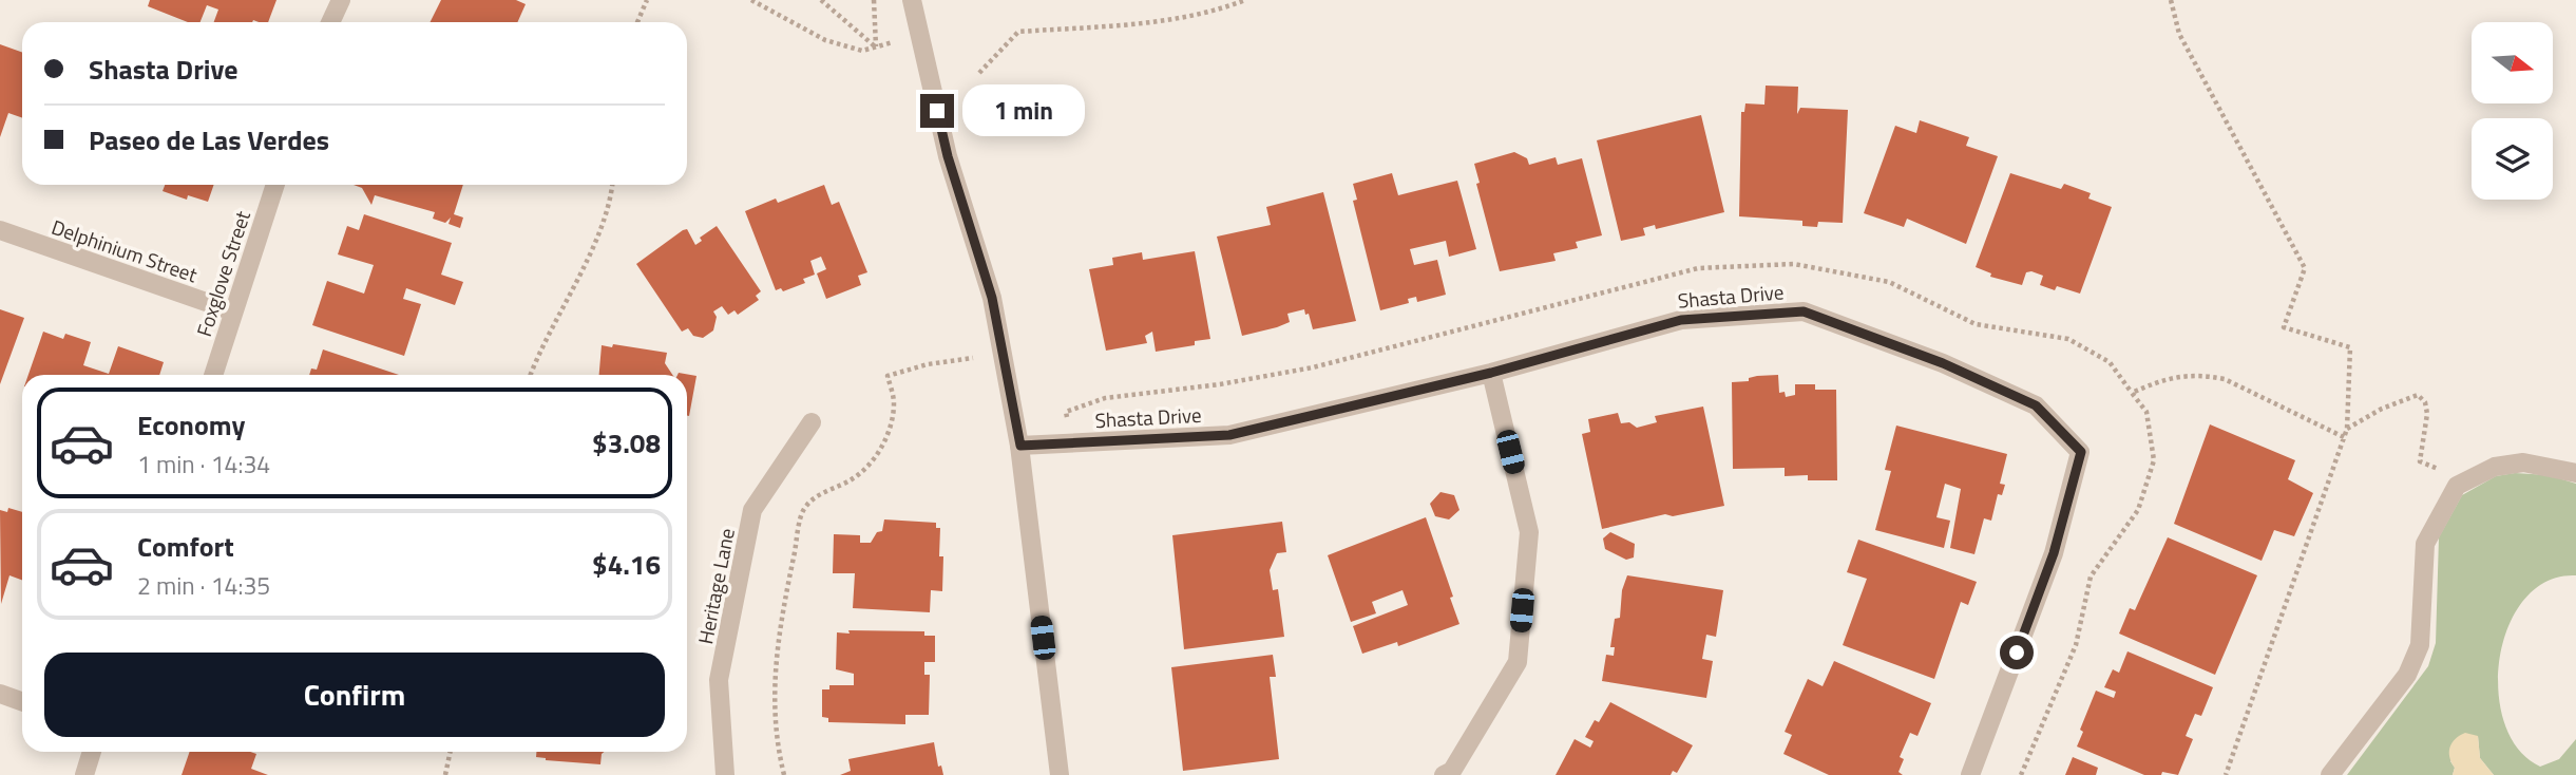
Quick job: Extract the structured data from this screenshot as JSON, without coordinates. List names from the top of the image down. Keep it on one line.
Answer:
{"streets":{"street":["Delphinium Street","Foxglove Street","Shasta Drive","Heritage Lane"]},"crossings":[["Delphinium Street","Foxglove Street"]],"north":"right","page":{"banner":["Shasta Drive","Paseo de Las Verdes"],"bubble":"1 min","list":[{"name":"Economy","note":"1 min · 14:34","value":"$3.08"},{"name":"Comfort","note":"2 min · 14:35","value":"$4.16"}],"buttons":"Confirm"}}
